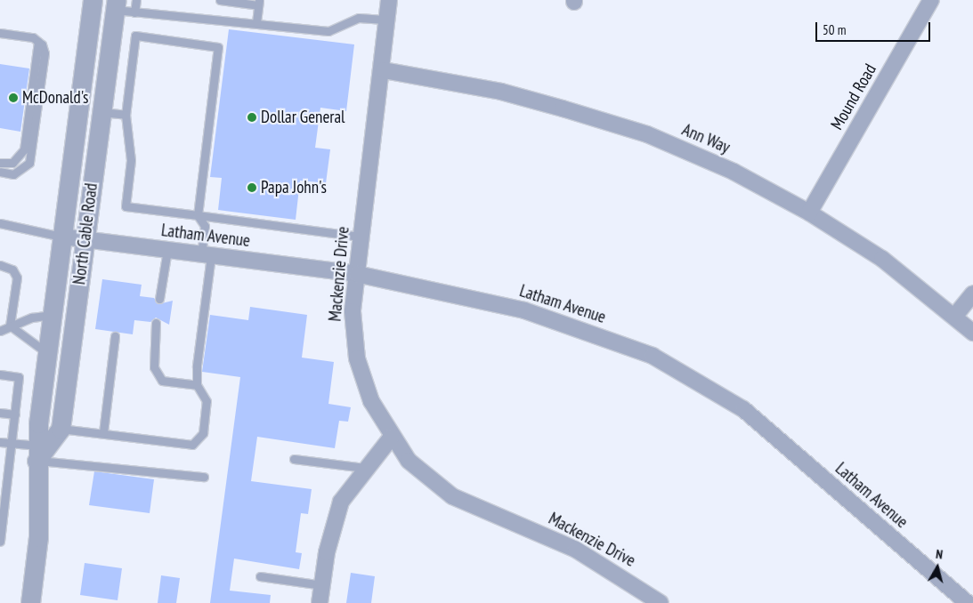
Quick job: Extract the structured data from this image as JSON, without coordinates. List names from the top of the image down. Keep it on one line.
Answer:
{"streets":{"street":["Mound Road","Ann Way","North Cable Road","Latham Avenue","Mackenzie Drive"]},"crossings":[["Mound Road","Ann Way"],["Ann Way","Mackenzie Drive"],["North Cable Road","Latham Avenue"],["Latham Avenue","Mackenzie Drive"]],"places":["McDonald's","Dollar General","Papa John's"],"scale_bar":"50 m","north":"top"}
